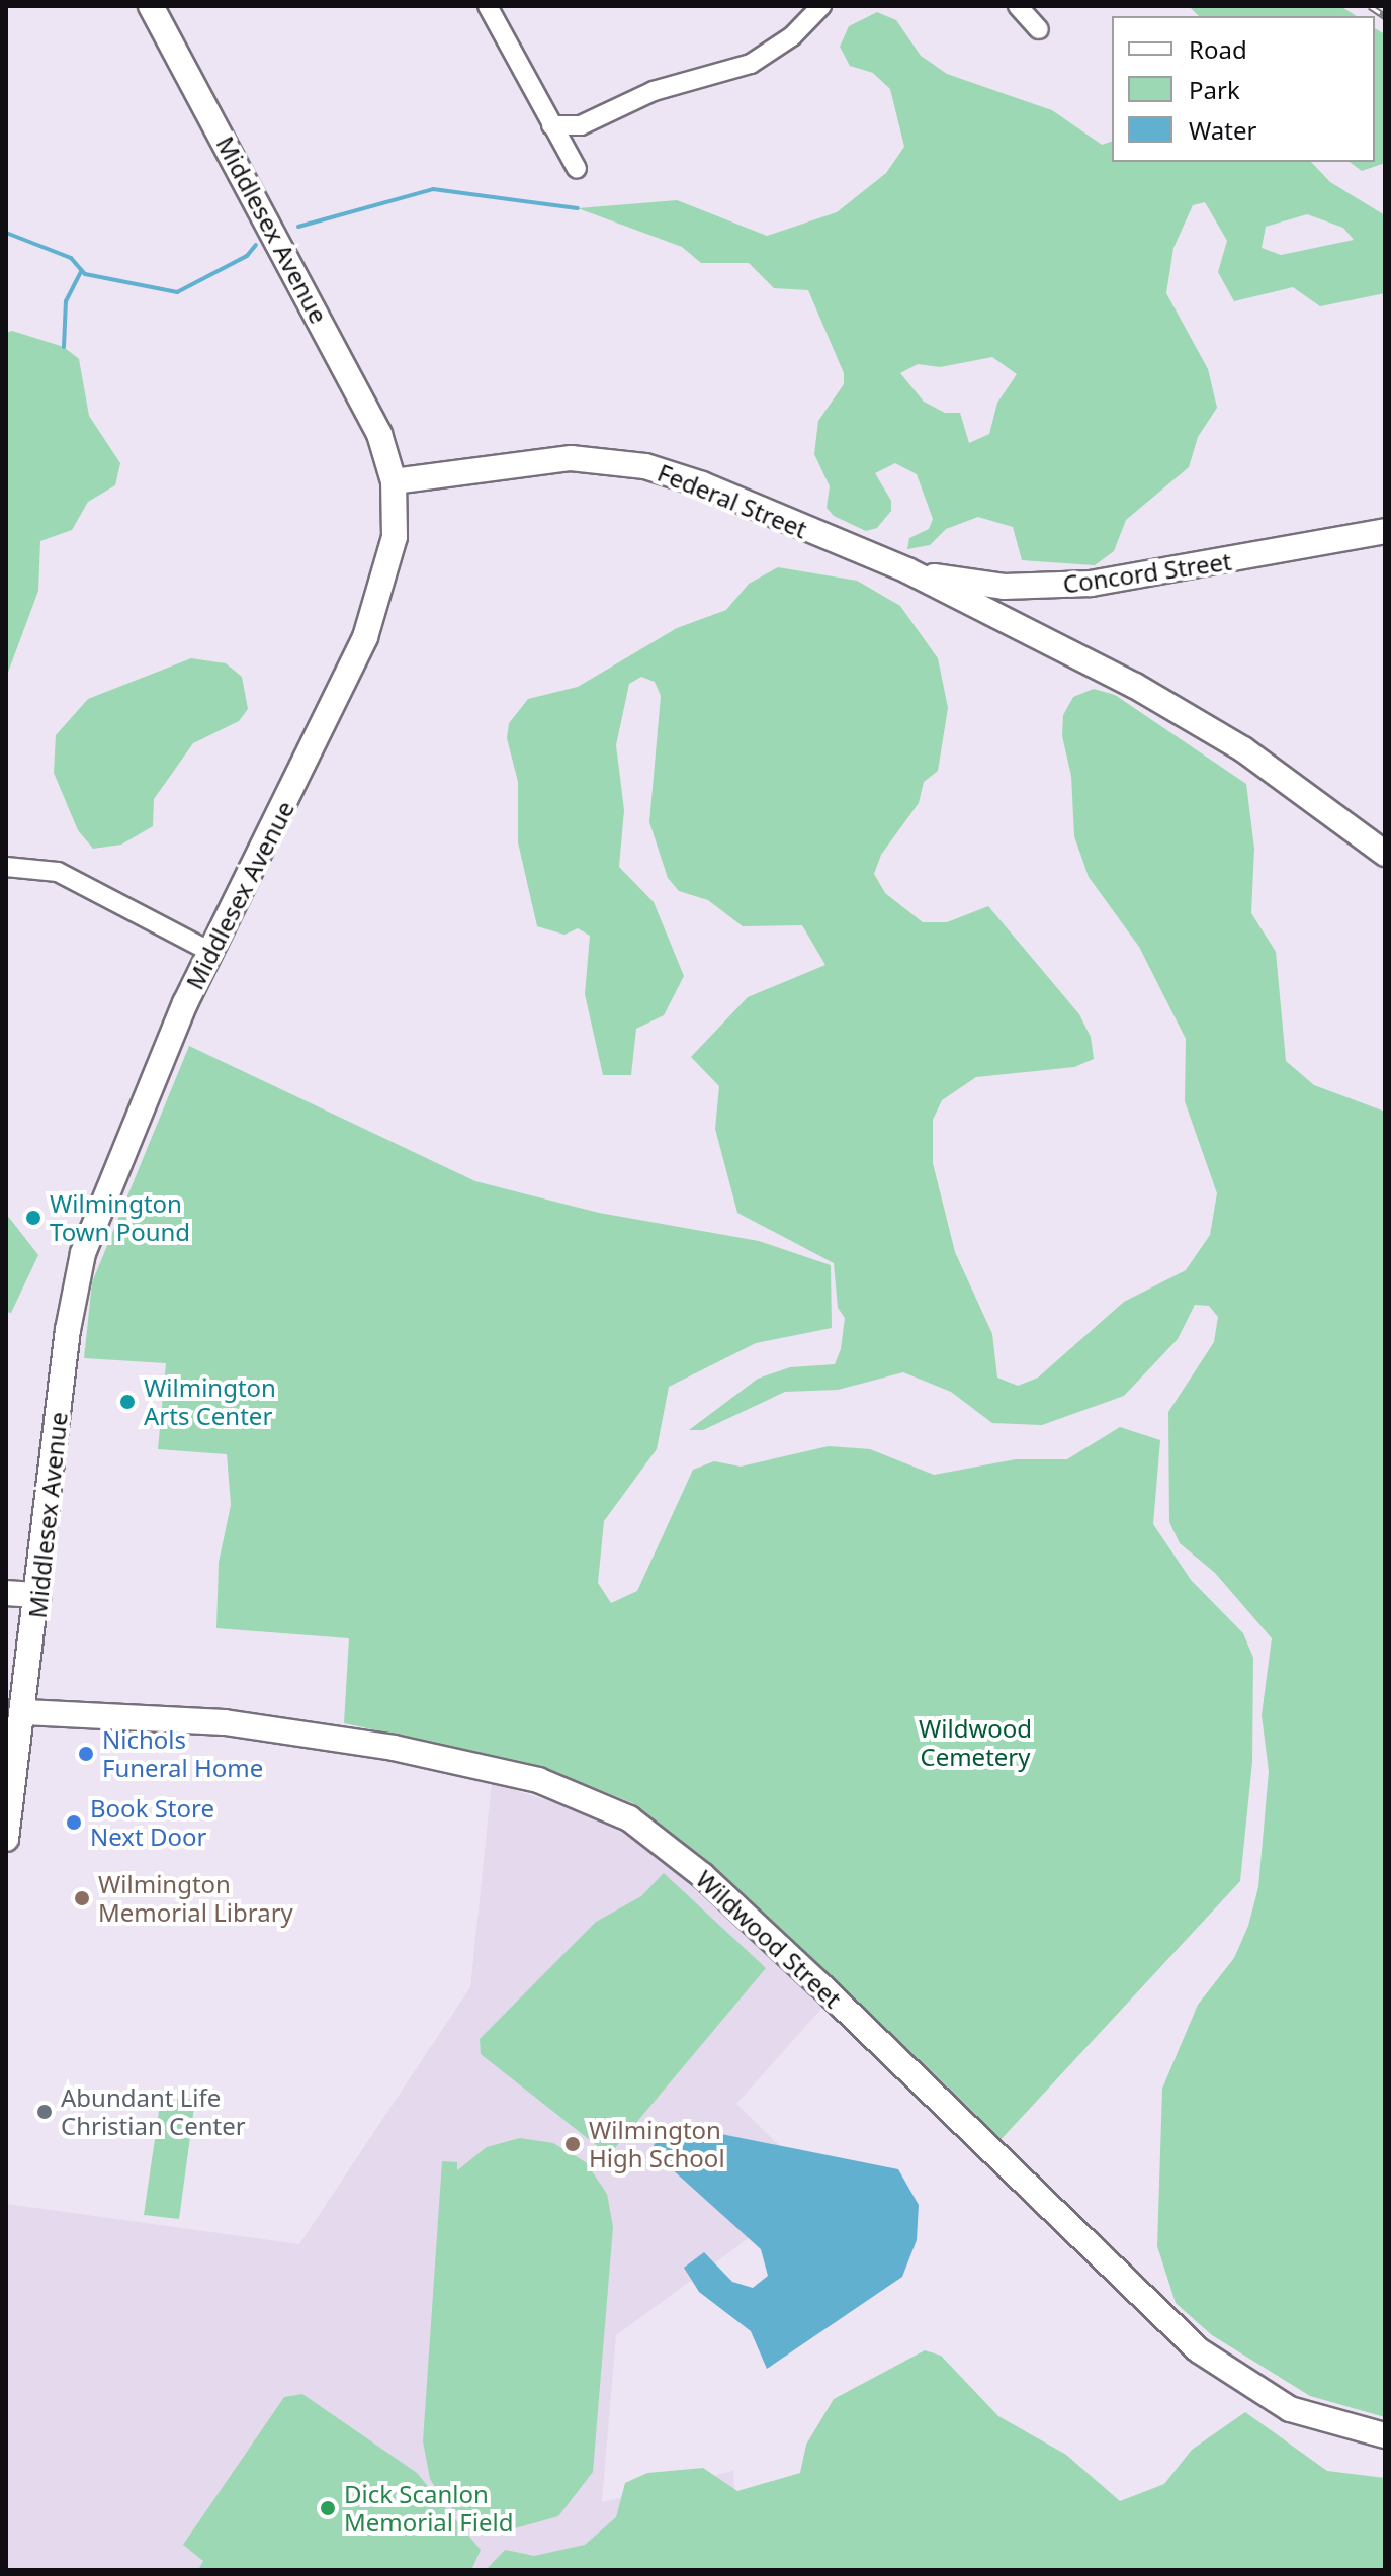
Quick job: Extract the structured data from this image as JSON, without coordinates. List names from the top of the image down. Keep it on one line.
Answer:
{"streets":{"street":["Middlesex Avenue","Federal Street","Concord Street","Wildwood Street"]},"crossings":[["Middlesex Avenue","Federal Street"],["Middlesex Avenue","Wildwood Street"],["Federal Street","Concord Street"]],"parks":["Wildwood Cemetery"],"places":["Wilmington Town Pound","Wilmington Arts Center","Nichols Funeral Home","Book Store Next Door","Wilmington Memorial Library","Abundant Life Christian Center","Wilmington High School","Dick Scanlon Memorial Field"],"legend":["Road","Park","Water"]}
